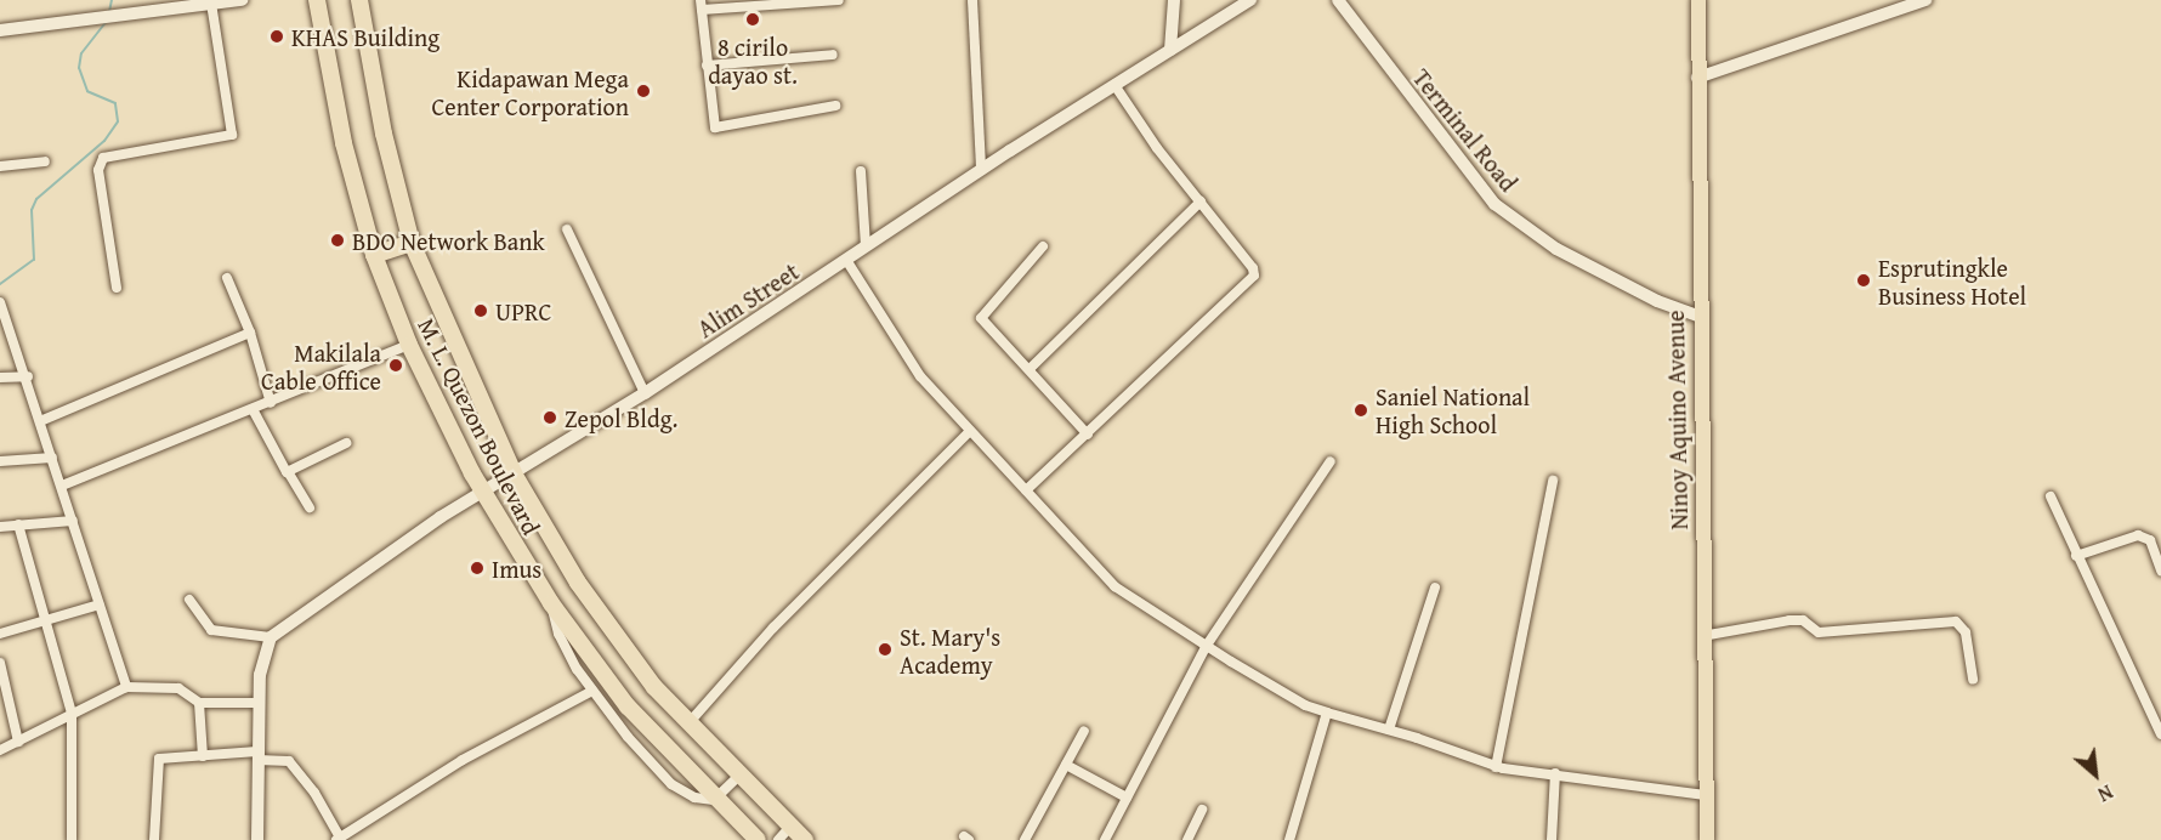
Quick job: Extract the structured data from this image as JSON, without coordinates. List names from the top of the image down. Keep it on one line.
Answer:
{"streets":{"highway":["M. L. Quezon Boulevard"],"main road":["Ninoy Aquino Avenue"],"street":["Terminal Road","Alim Street"]},"crossings":[["Terminal Road","Ninoy Aquino Avenue"],["Alim Street","M. L. Quezon Boulevard"]],"places":["8 cirilo dayao st.","KHAS Building","Kidapawan Mega Center Corporation","BDO Network Bank","Esprutingkle Business Hotel","UPRC","Makilala Cable Office","Saniel National High School","Zepol Bldg.","Imus","St. Mary's Academy"],"north":"bottom right"}
